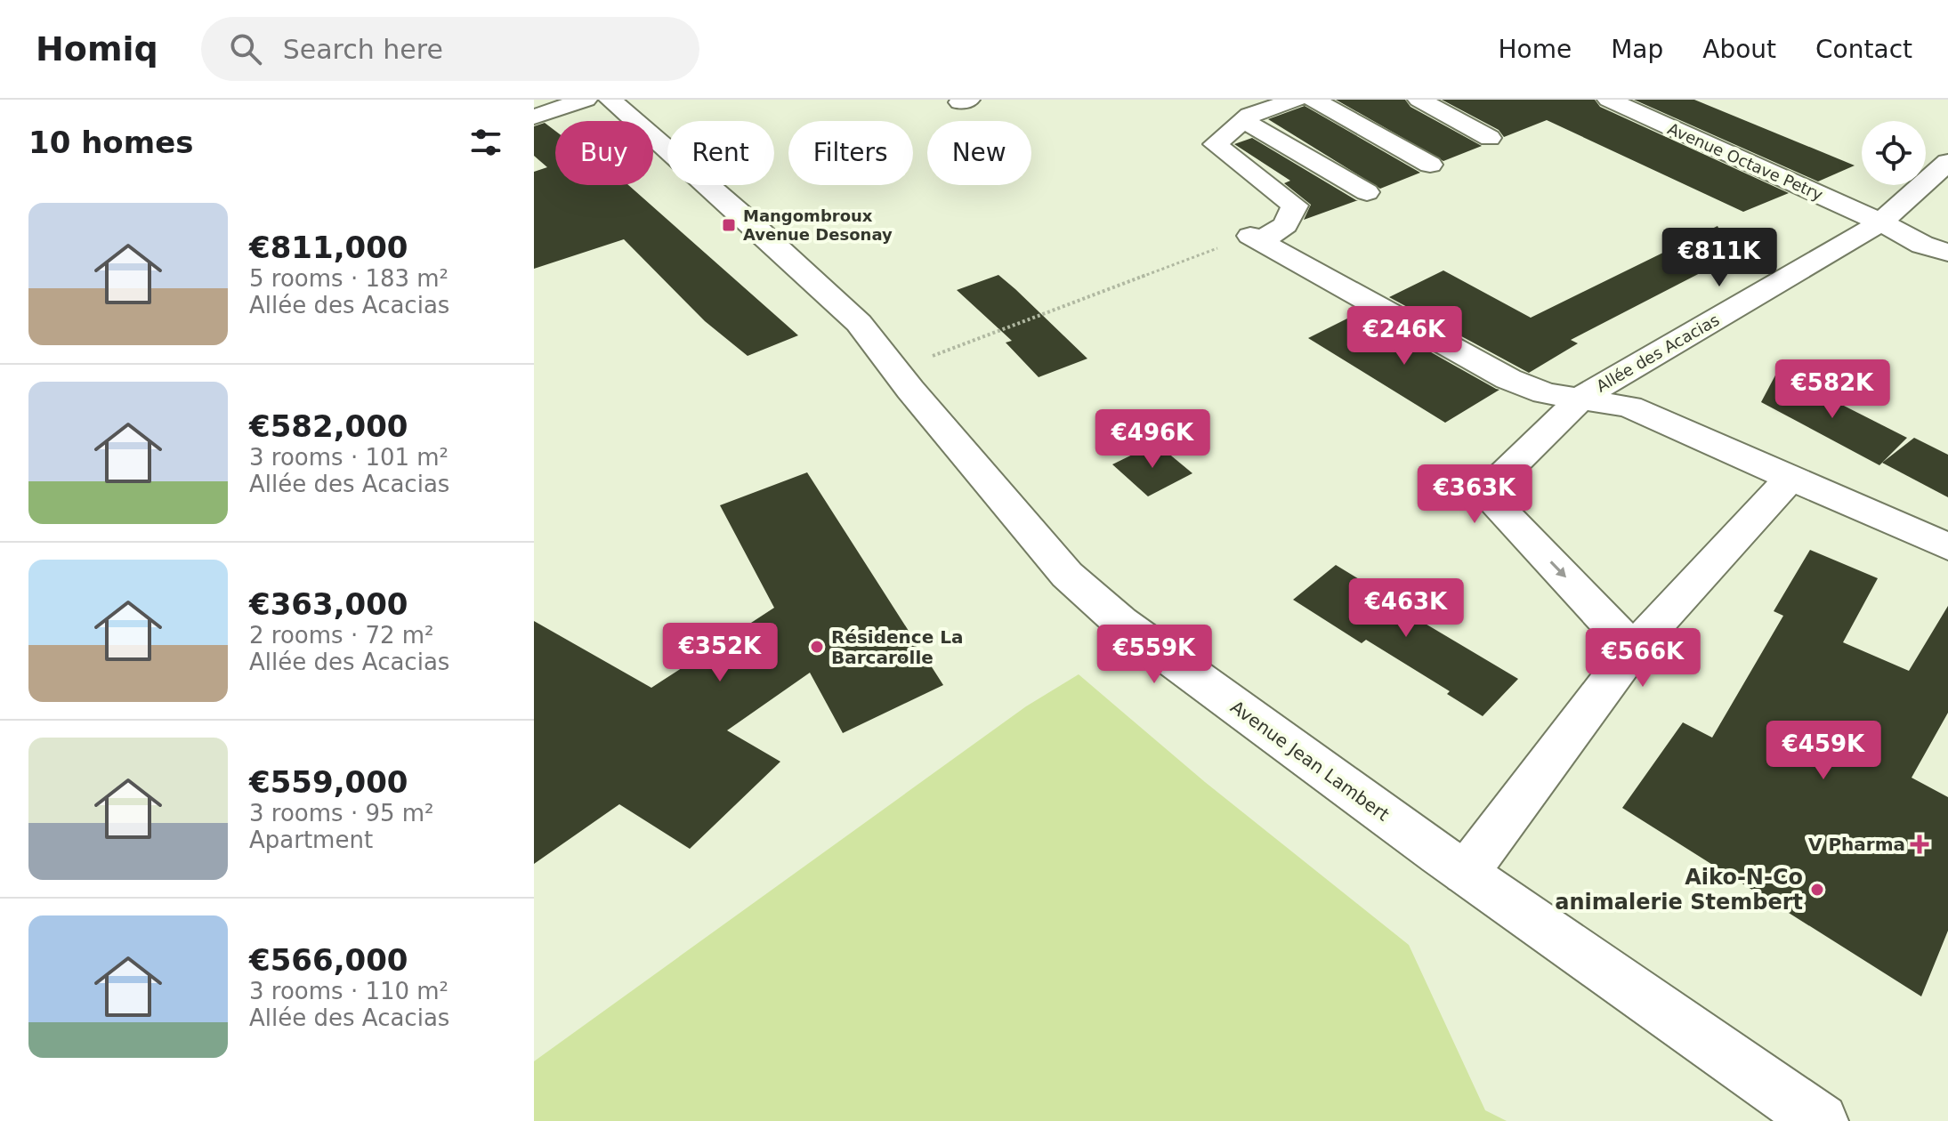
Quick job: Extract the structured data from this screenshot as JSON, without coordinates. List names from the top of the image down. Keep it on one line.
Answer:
{"streets":{"street":["Avenue Octave Petry","Allée des Acacias","Avenue Jean Lambert"]},"crossings":[["Avenue Octave Petry","Allée des Acacias"]],"places":{"transit":["Mangombroux Avenue Desonay"],"other":["Résidence La Barcarolle","Aiko-N-Co animalerie Stembert"],"health":["V Pharma"]},"page":{"header":"Homiq","search":"Search here","nav":["Home","Map","About","Contact"],"heading":"10 homes","chip":["Buy","Rent","Filters","New"],"list":[{"name":"€811,000","note":"5 rooms · 183 m² · Allée des Acacias"},{"name":"€582,000","note":"3 rooms · 101 m² · Allée des Acacias"},{"name":"€363,000","note":"2 rooms · 72 m² · Allée des Acacias"},{"name":"€559,000","note":"3 rooms · 95 m² · Apartment"},{"name":"€566,000","note":"3 rooms · 110 m² · Allée des Acacias"}],"price":["€811K","€246K","€582K","€496K","€363K","€463K","€352K","€559K","€566K","€459K"]}}
